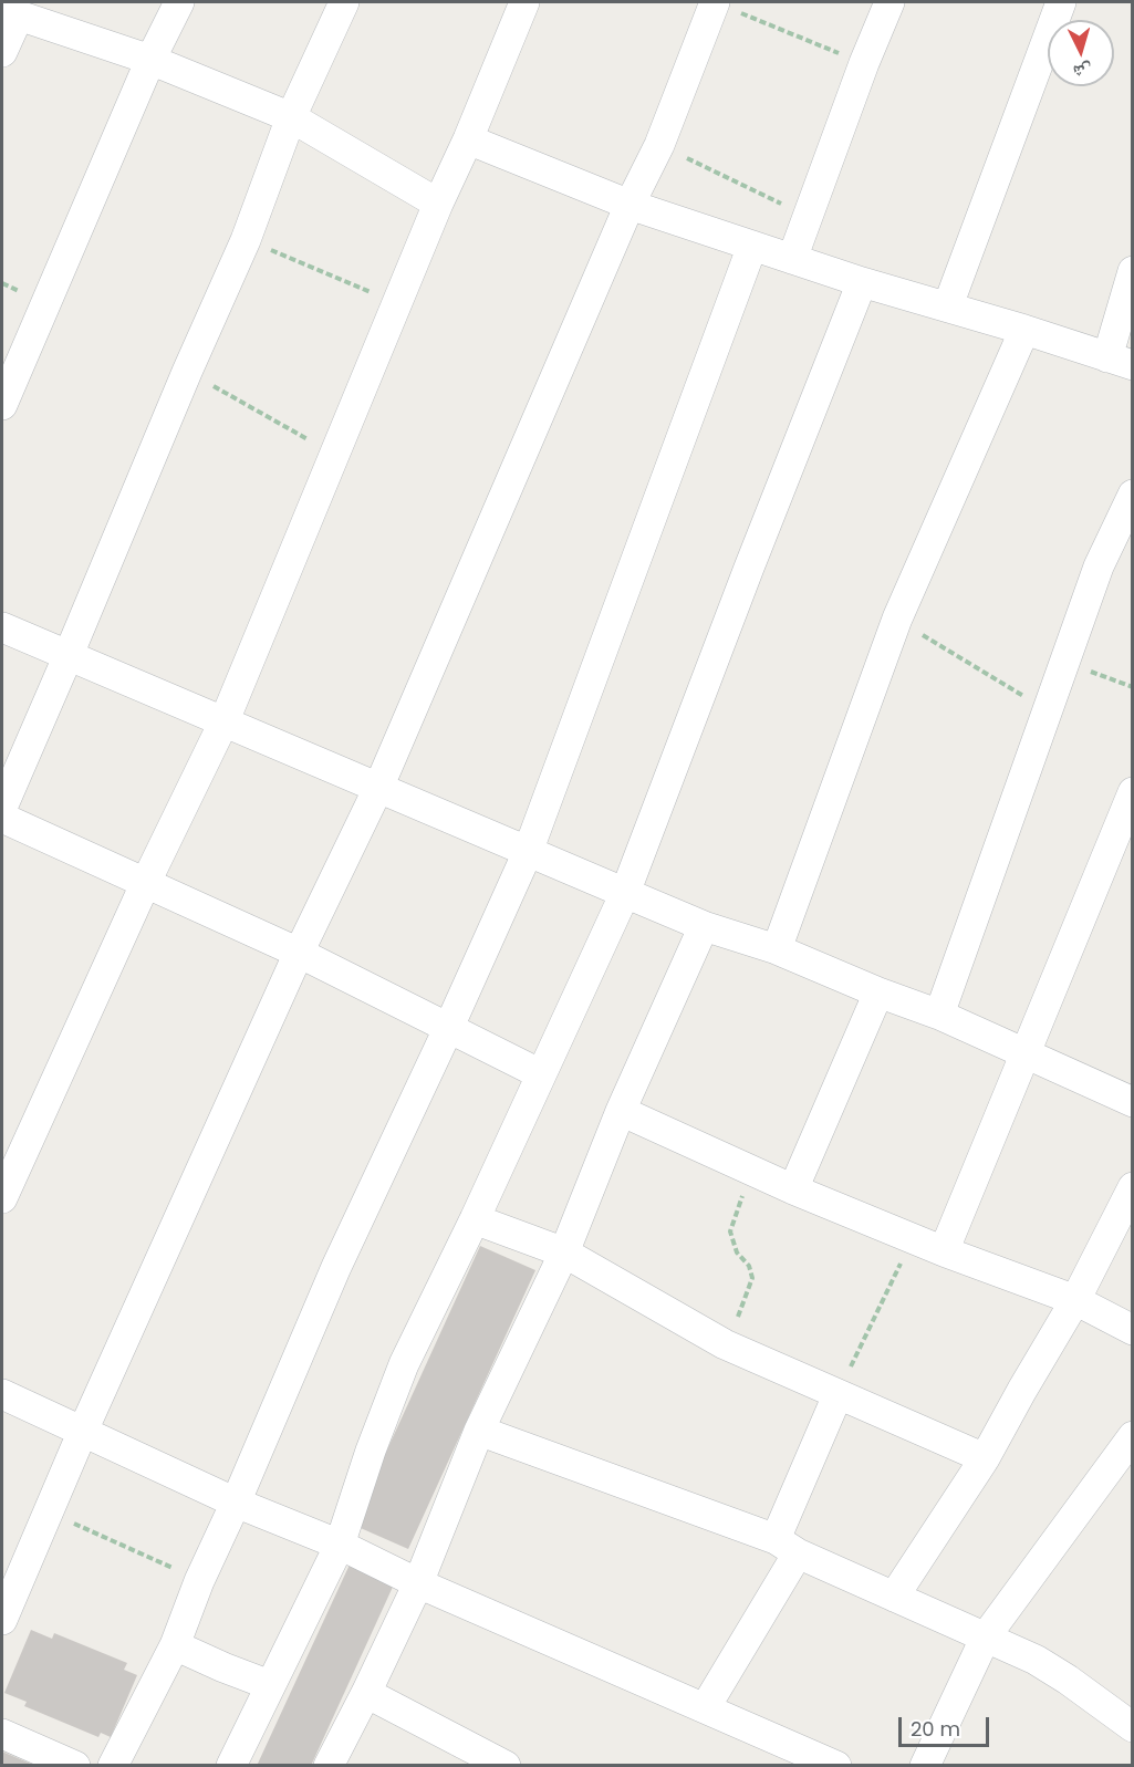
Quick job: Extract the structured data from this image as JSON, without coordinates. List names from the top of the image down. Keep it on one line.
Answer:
{"scale_bar":"20 m","north":"bottom"}
